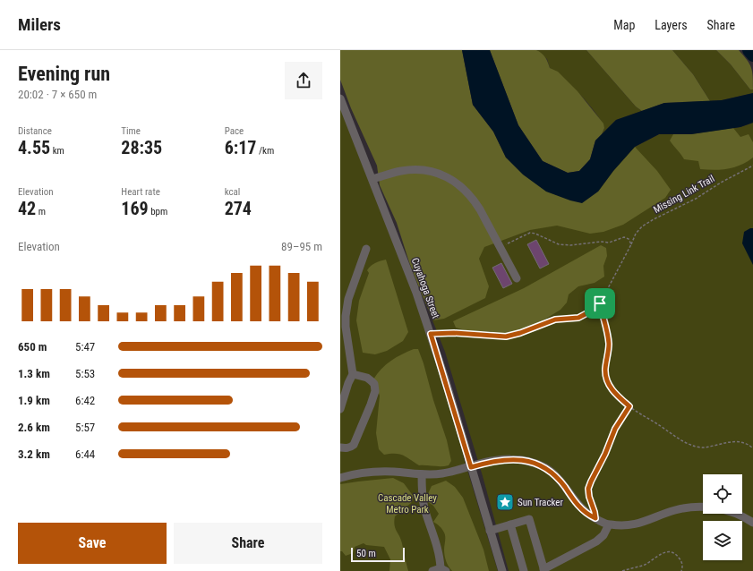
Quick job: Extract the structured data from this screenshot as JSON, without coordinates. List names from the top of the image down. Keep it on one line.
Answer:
{"streets":{"street":["Cuyahoga Street"],"path":["Missing Link Trail"]},"parks":["Cascade Valley Metro Park"],"places":{"place":["Sun Tracker"]},"scale_bar":"50 m","page":{"header":"Milers","nav":["Map","Layers","Share"],"heading":["Evening run","20:02 · 7 × 650 m"],"stats":[["Distance","4.55 km"],["Time","28:35"],["Pace","6:17 /km"],["Elevation","42 m"],["Heart rate","169 bpm"],["kcal","274"]],"chart":["Elevation","89–95 m"],"list":[{"name":"650 m","note":"5:47"},{"name":"1.3 km","note":"5:53"},{"name":"1.9 km","note":"6:42"},{"name":"2.6 km","note":"5:57"},{"name":"3.2 km","note":"6:44"}],"buttons":["Save","Share"],"scale":"50 m"}}
